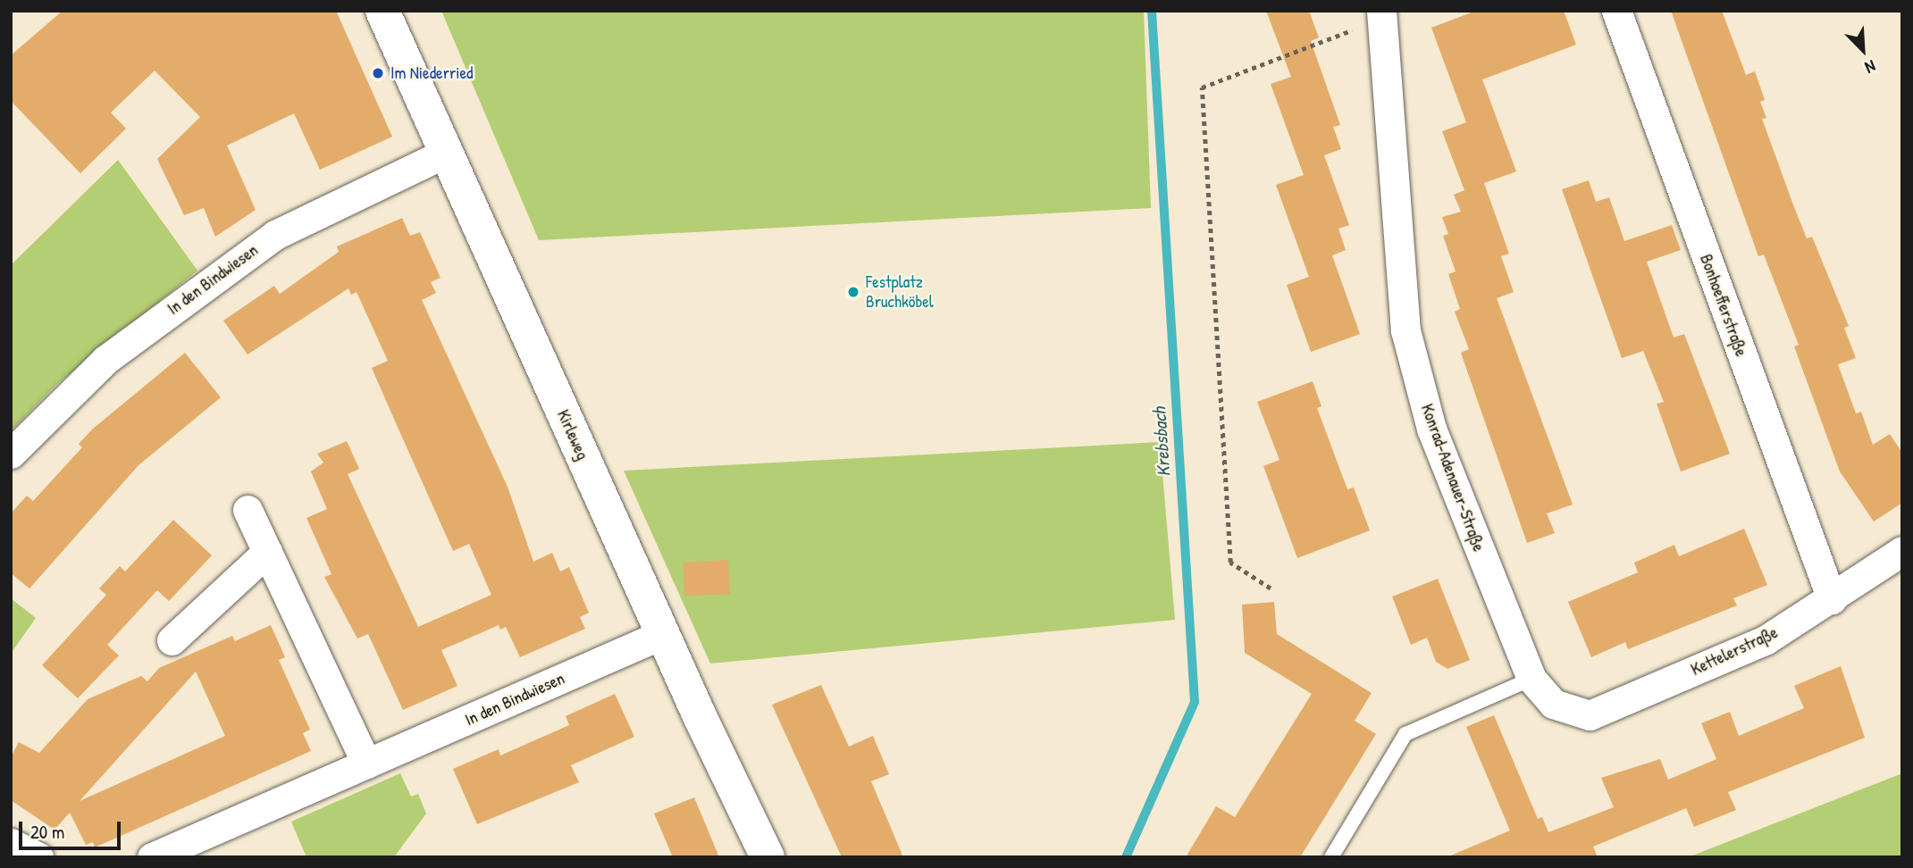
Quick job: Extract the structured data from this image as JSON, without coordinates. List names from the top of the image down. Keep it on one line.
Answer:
{"streets":{"street":["In den Bindwiesen","Bonhoefferstraße","Kirleweg","Konrad-Adenauer-Straße","Kettelerstraße"]},"crossings":[["In den Bindwiesen","Kirleweg"],["Bonhoefferstraße","Kettelerstraße"],["Konrad-Adenauer-Straße","Kettelerstraße"]],"water":["Krebsbach"],"places":["Im Niederried","Festplatz Bruchköbel"],"scale_bar":"20 m","north":"bottom right"}
